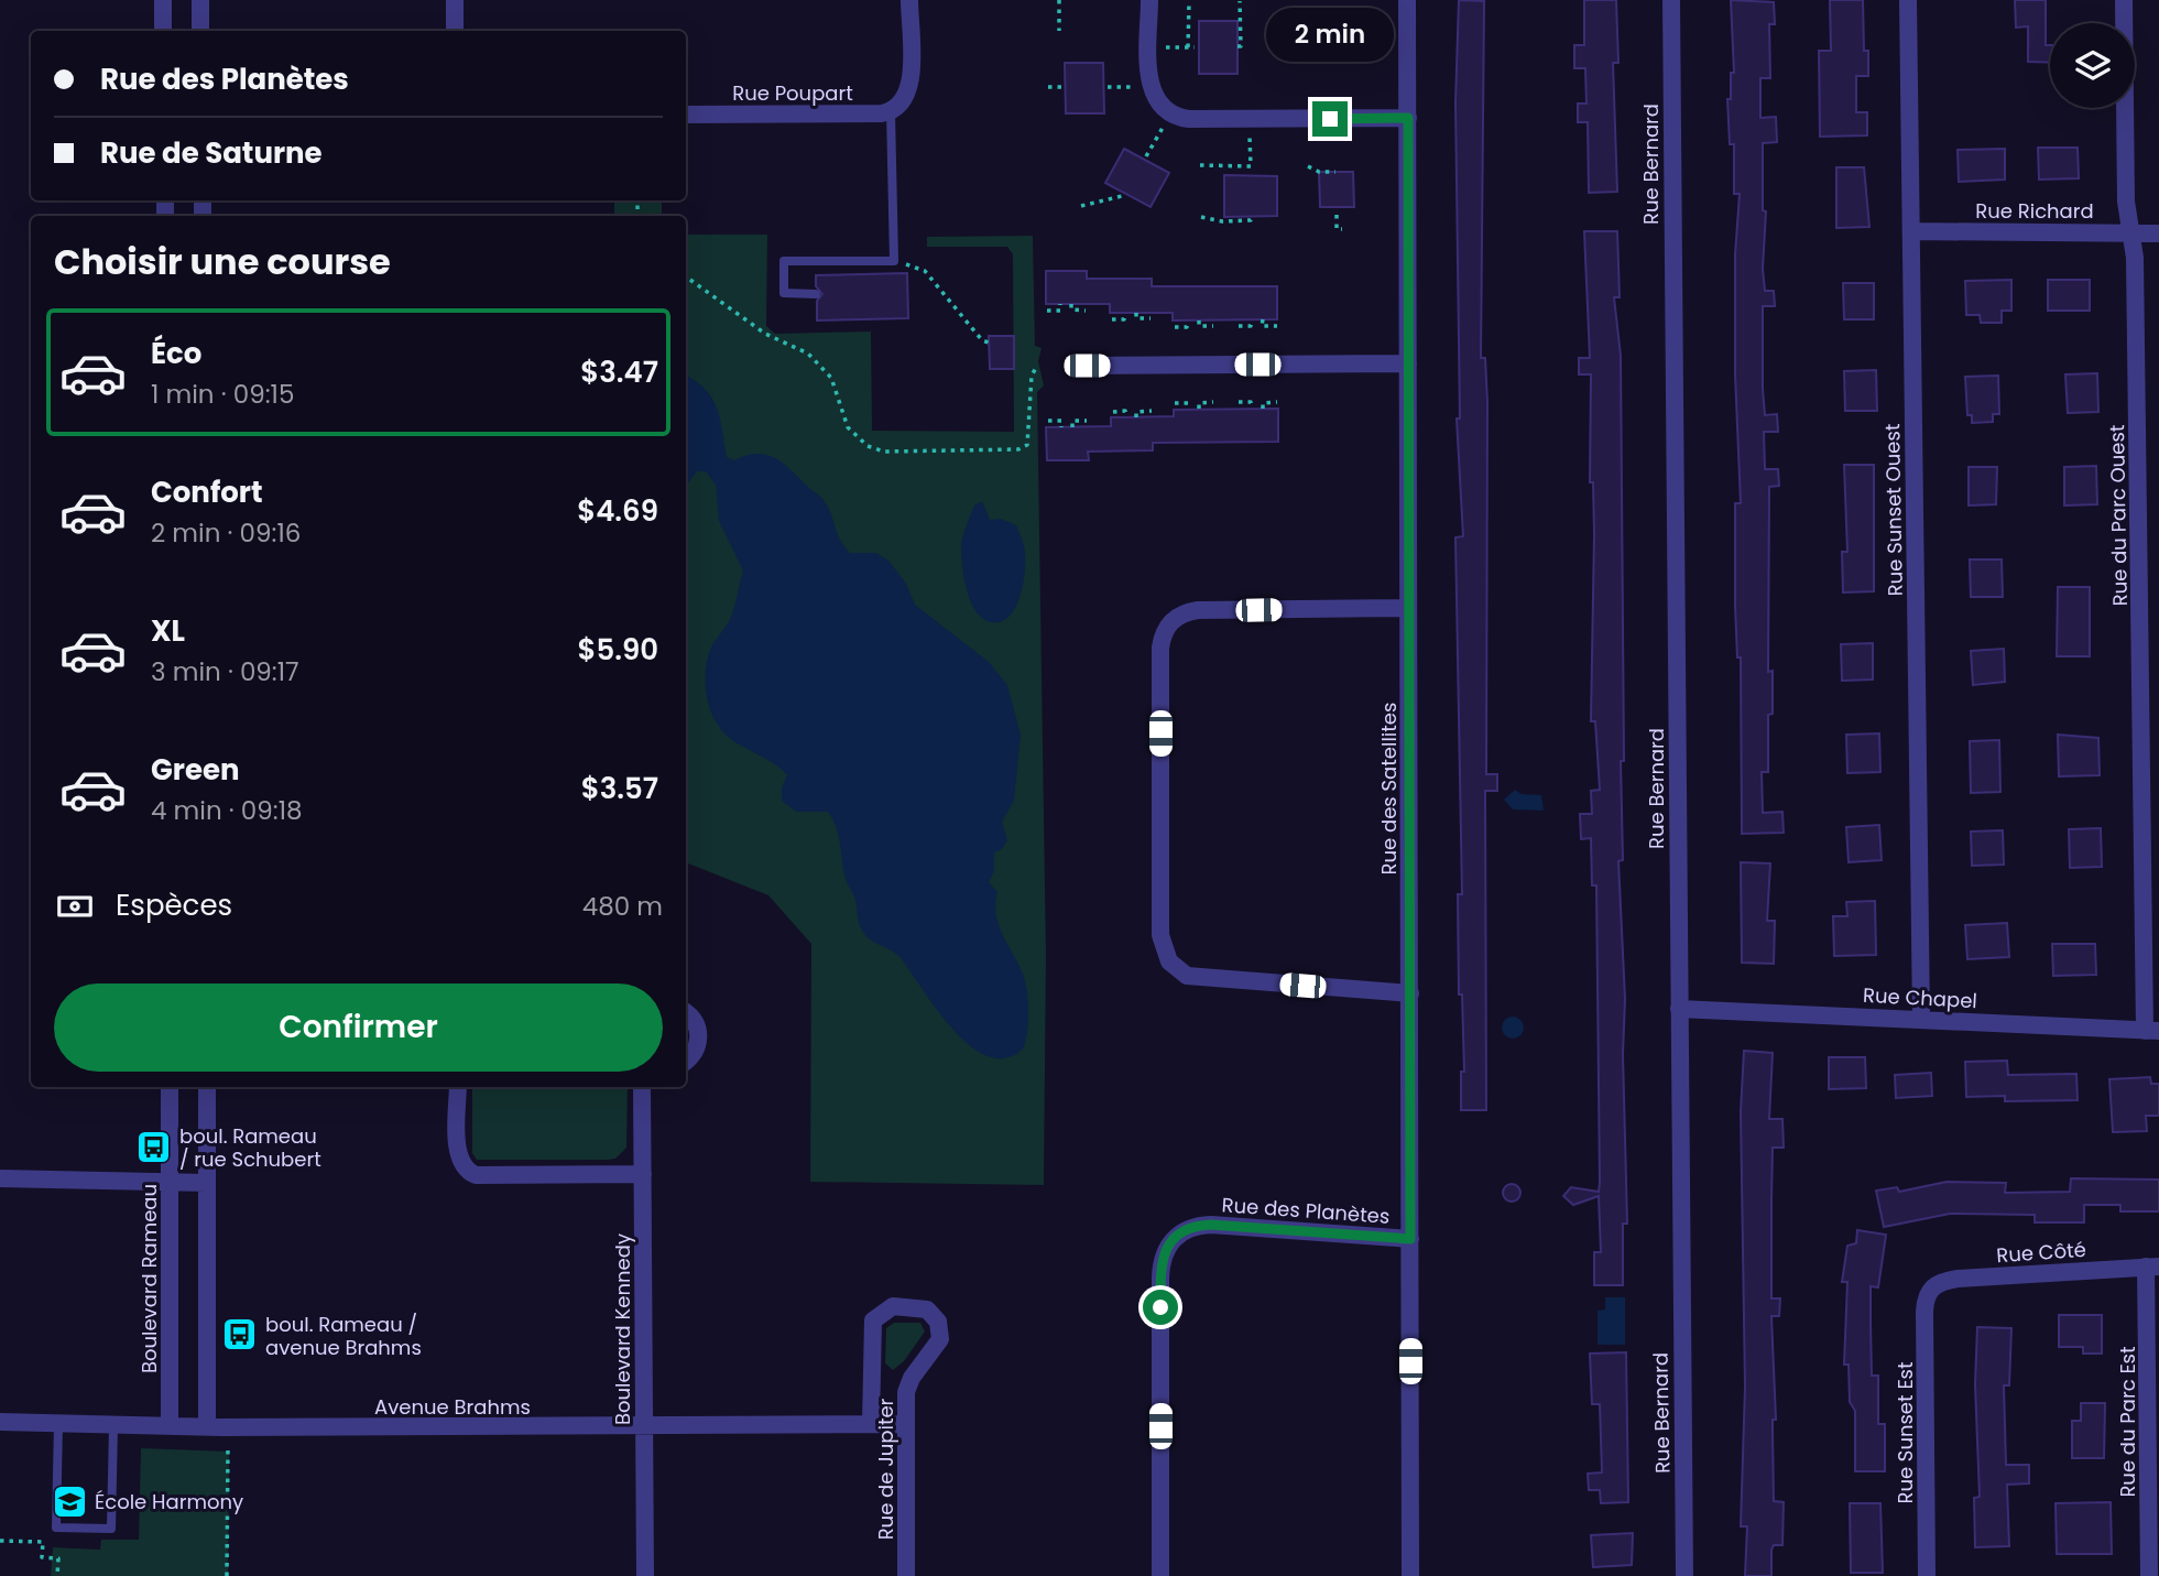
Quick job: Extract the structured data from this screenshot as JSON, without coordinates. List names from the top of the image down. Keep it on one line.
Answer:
{"streets":{"street":["Rue Poupart","Rue Bernard","Rue Richard","Rue Sunset Ouest","Rue du Parc Ouest","Rue des Satellites","Rue Chapel","Rue des Planètes","Rue Côté","Boulevard Rameau","Boulevard Kennedy","Avenue Brahms","Rue du Parc Est","Rue Sunset Est","Rue de Jupiter"]},"crossings":[["Rue Bernard","Rue Chapel"],["Rue Richard","Rue Sunset Ouest"],["Rue Richard","Rue du Parc Ouest"],["Rue Sunset Ouest","Rue Chapel"],["Rue du Parc Ouest","Rue Chapel"],["Rue des Satellites","Rue des Planètes"],["Rue Côté","Rue du Parc Est"],["Rue Côté","Rue Sunset Est"],["Boulevard Rameau","Avenue Brahms"],["Boulevard Kennedy","Avenue Brahms"],["Avenue Brahms","Rue de Jupiter"]],"places":{"bus stop":["boul. Rameau / rue Schubert","boul. Rameau / avenue Brahms"],"school or university":["École Harmony"]},"page":{"bubble":"2 min","banner":["Rue des Planètes","Rue de Saturne"],"heading":"Choisir une course","list":[{"name":"Éco","note":"1 min · 09:15","value":"$3.47"},{"name":"Confort","note":"2 min · 09:16","value":"$4.69"},{"name":"XL","note":"3 min · 09:17","value":"$5.90"},{"name":"Green","note":"4 min · 09:18","value":"$3.57"}],"pay":["Espèces","480 m"],"buttons":"Confirmer"}}
